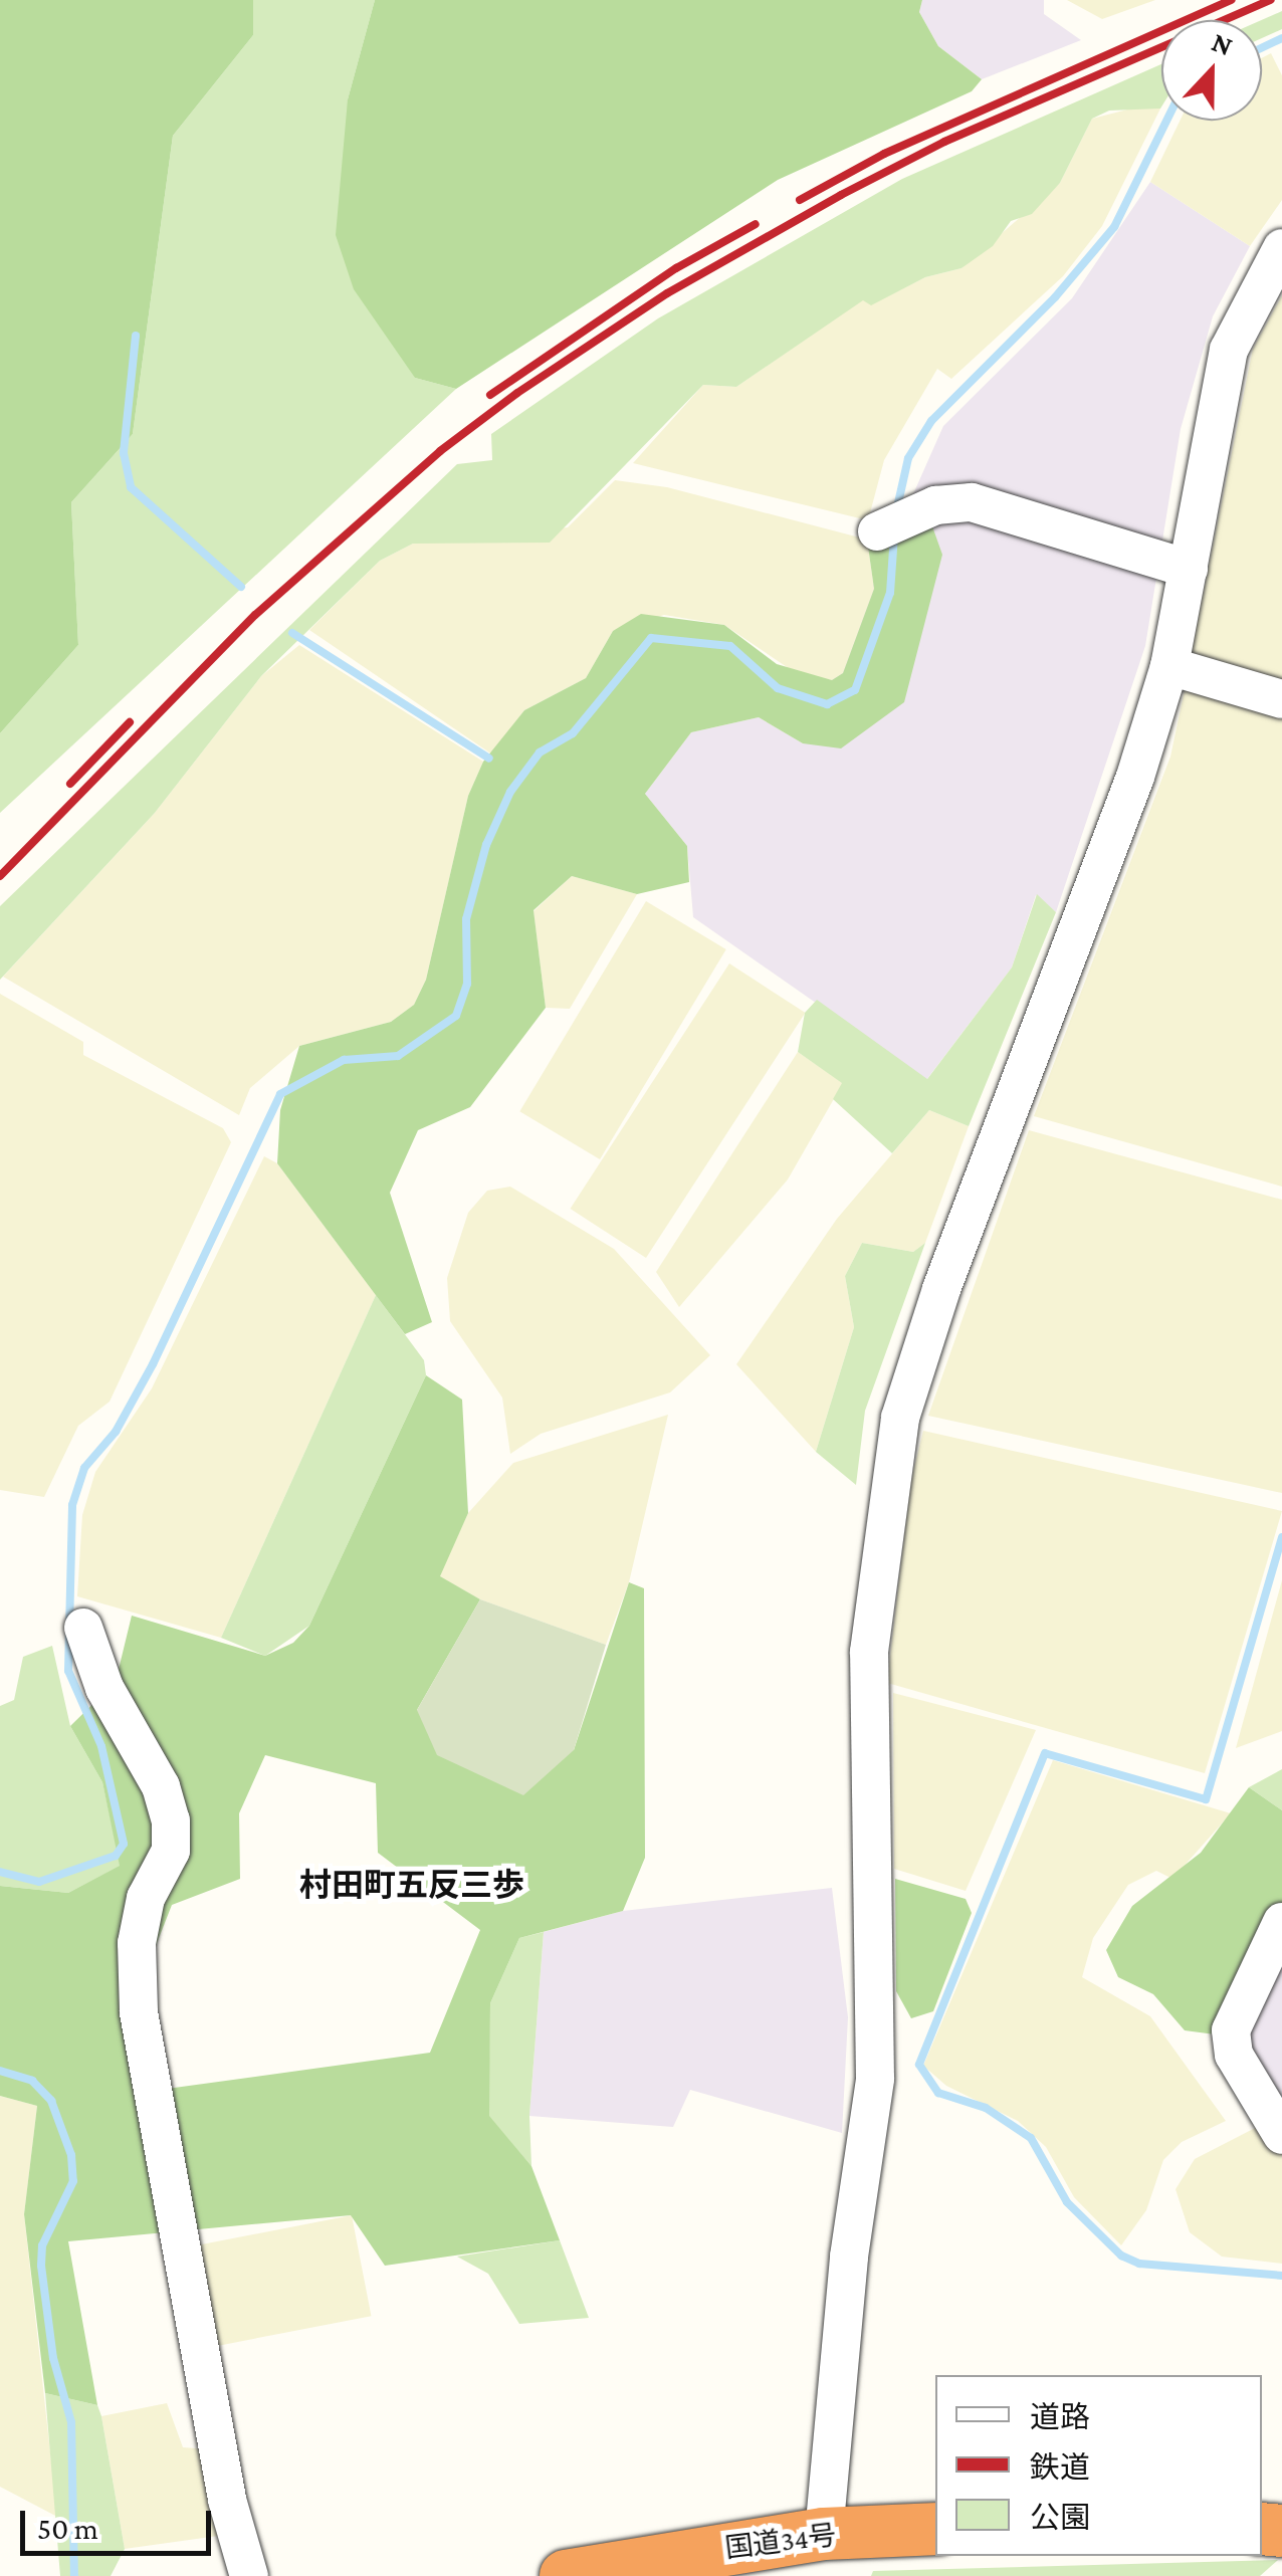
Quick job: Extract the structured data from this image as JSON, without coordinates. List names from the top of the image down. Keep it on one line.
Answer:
{"streets":{"highway":["国道34号"]},"districts":["村田町五反三歩"],"legend":["道路","鉄道","公園"],"scale_bar":"50 m","north":"top"}
